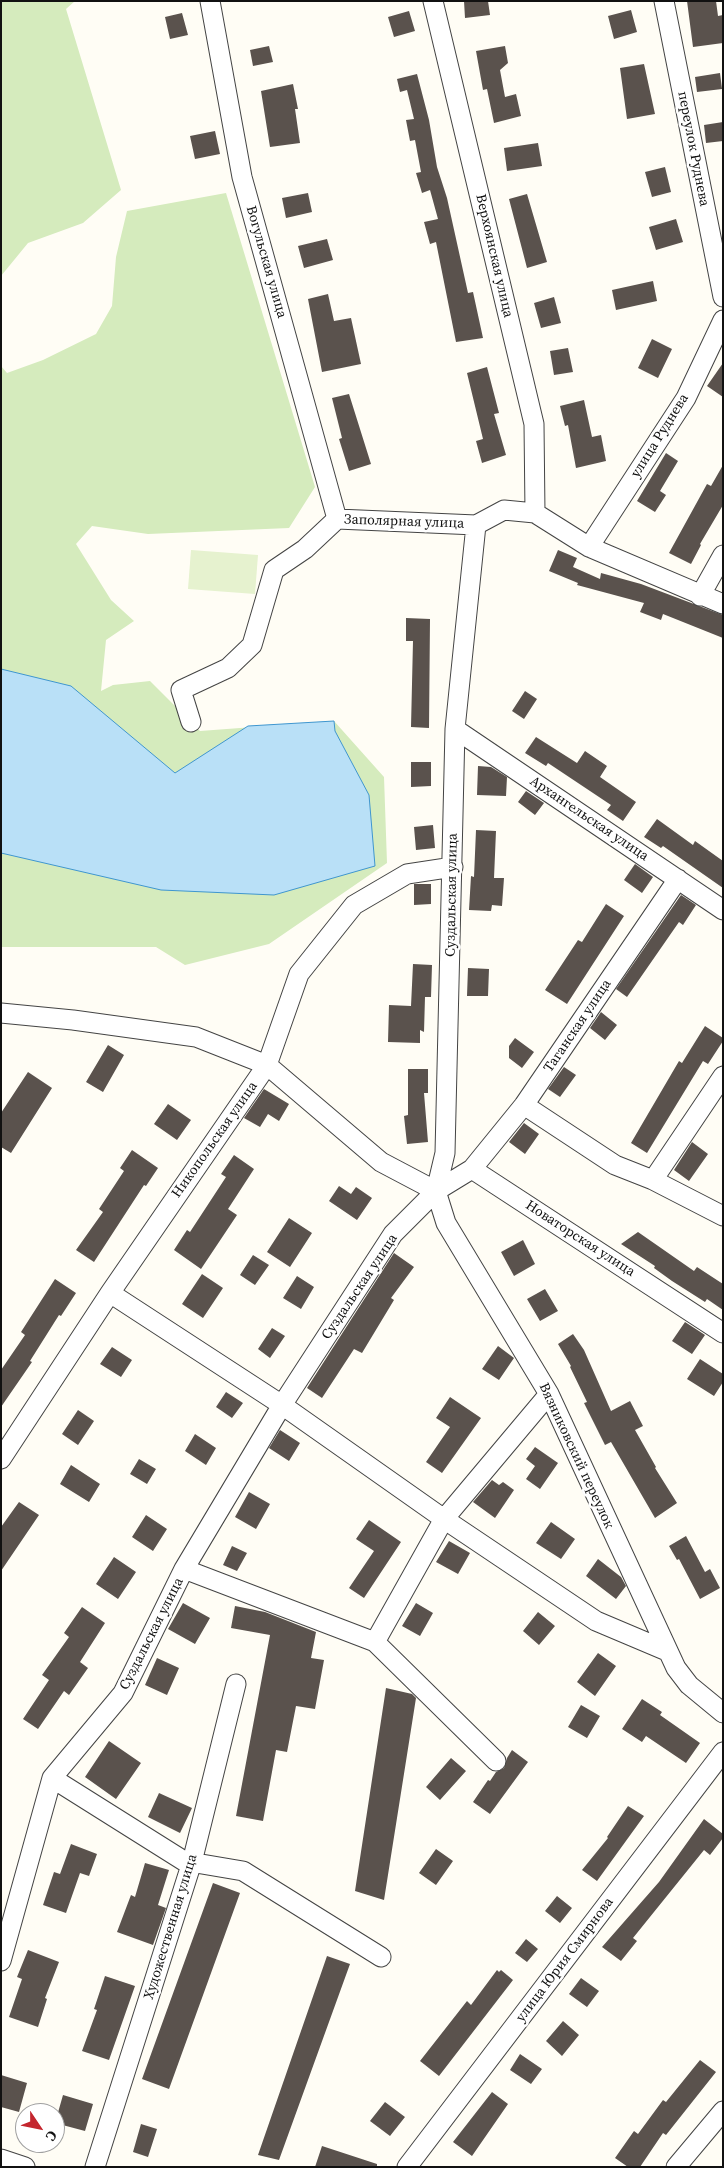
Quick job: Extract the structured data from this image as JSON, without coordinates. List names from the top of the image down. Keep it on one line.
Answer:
{"streets":{"street":["переулок Руднева","Верхоянская улица","Вогульская улица","улица Руднева","Заполярная улица","Архангельская улица","Суздальская улица","Таганская улица","Никопольская улица","Новаторская улица","Вязниковский переулок","Художественная улица","улица Юрия Смирнова"]},"crossings":[["Верхоянская улица","Заполярная улица"],["Вогульская улица","Заполярная улица"],["улица Руднева","Заполярная улица"],["Заполярная улица","Суздальская улица"],["Архангельская улица","Суздальская улица"],["Архангельская улица","Таганская улица"],["Суздальская улица","Никопольская улица"],["Суздальская улица","Вязниковский переулок"],["Таганская улица","Новаторская улица"]],"north":"bottom right"}
